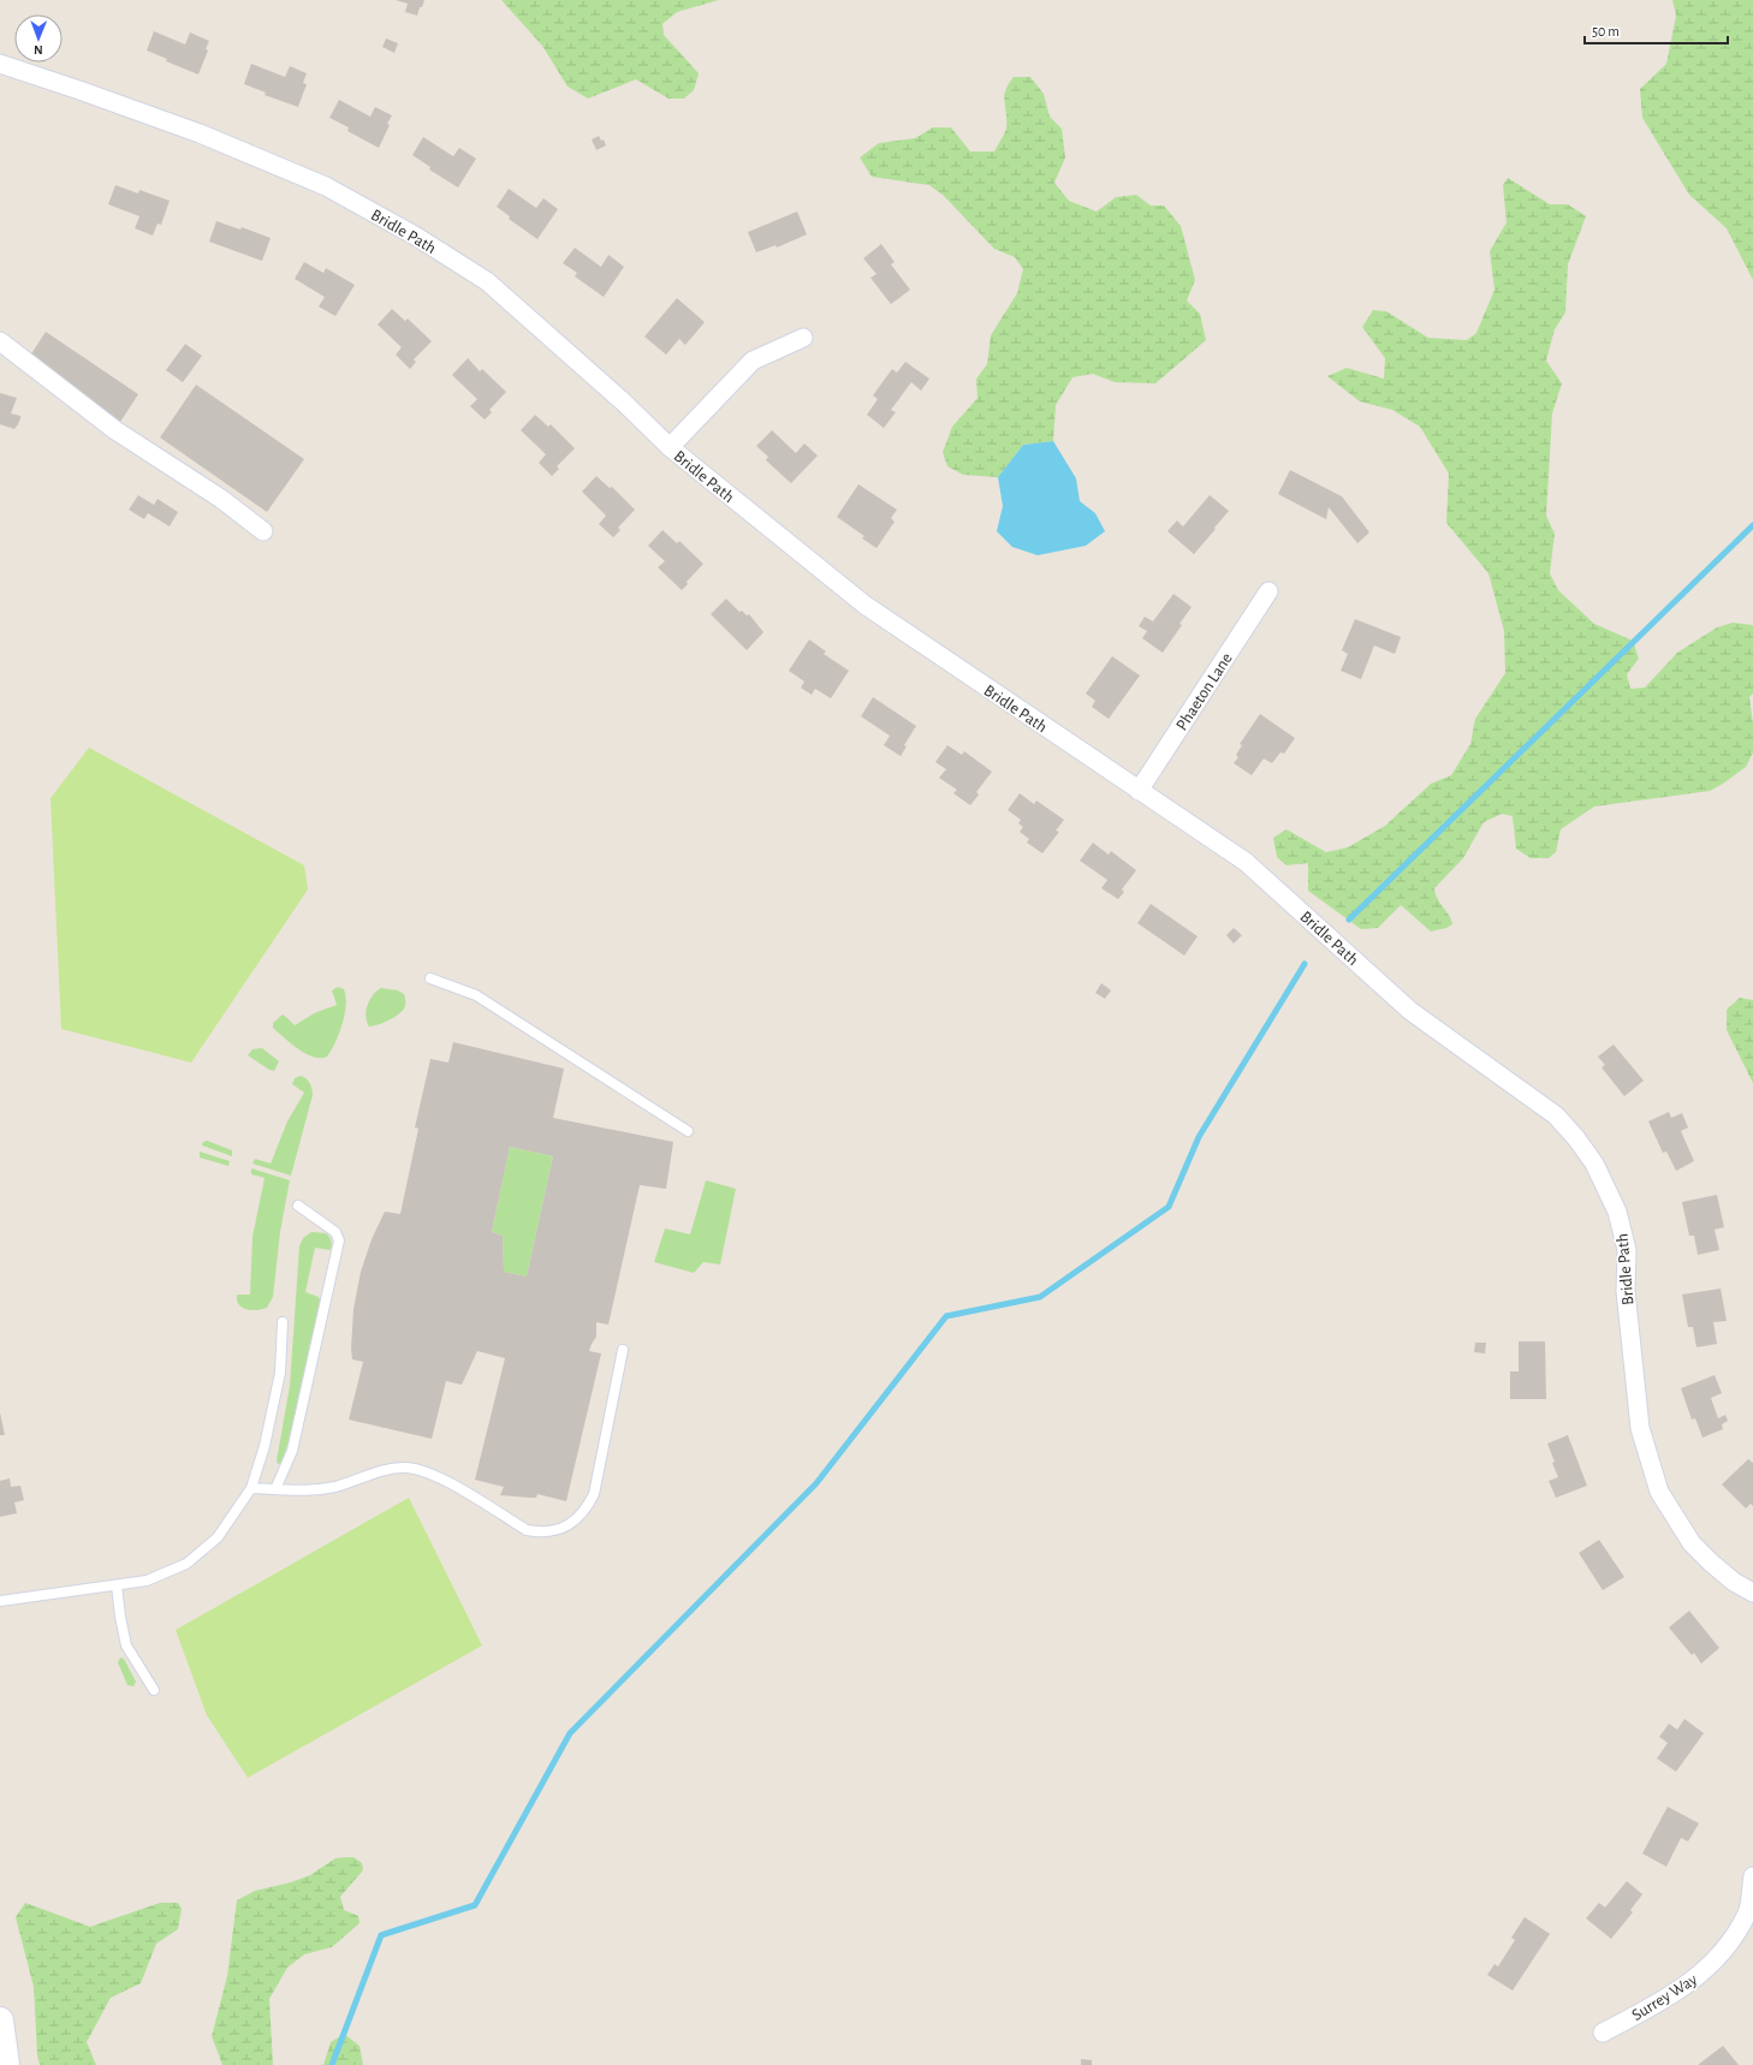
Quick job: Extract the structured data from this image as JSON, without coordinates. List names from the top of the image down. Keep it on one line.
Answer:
{"streets":{"street":["Bridle Path","Phaeton Lane","Surrey Way"]},"crossings":[["Bridle Path","Phaeton Lane"]],"scale_bar":"50 m","north":"bottom"}
